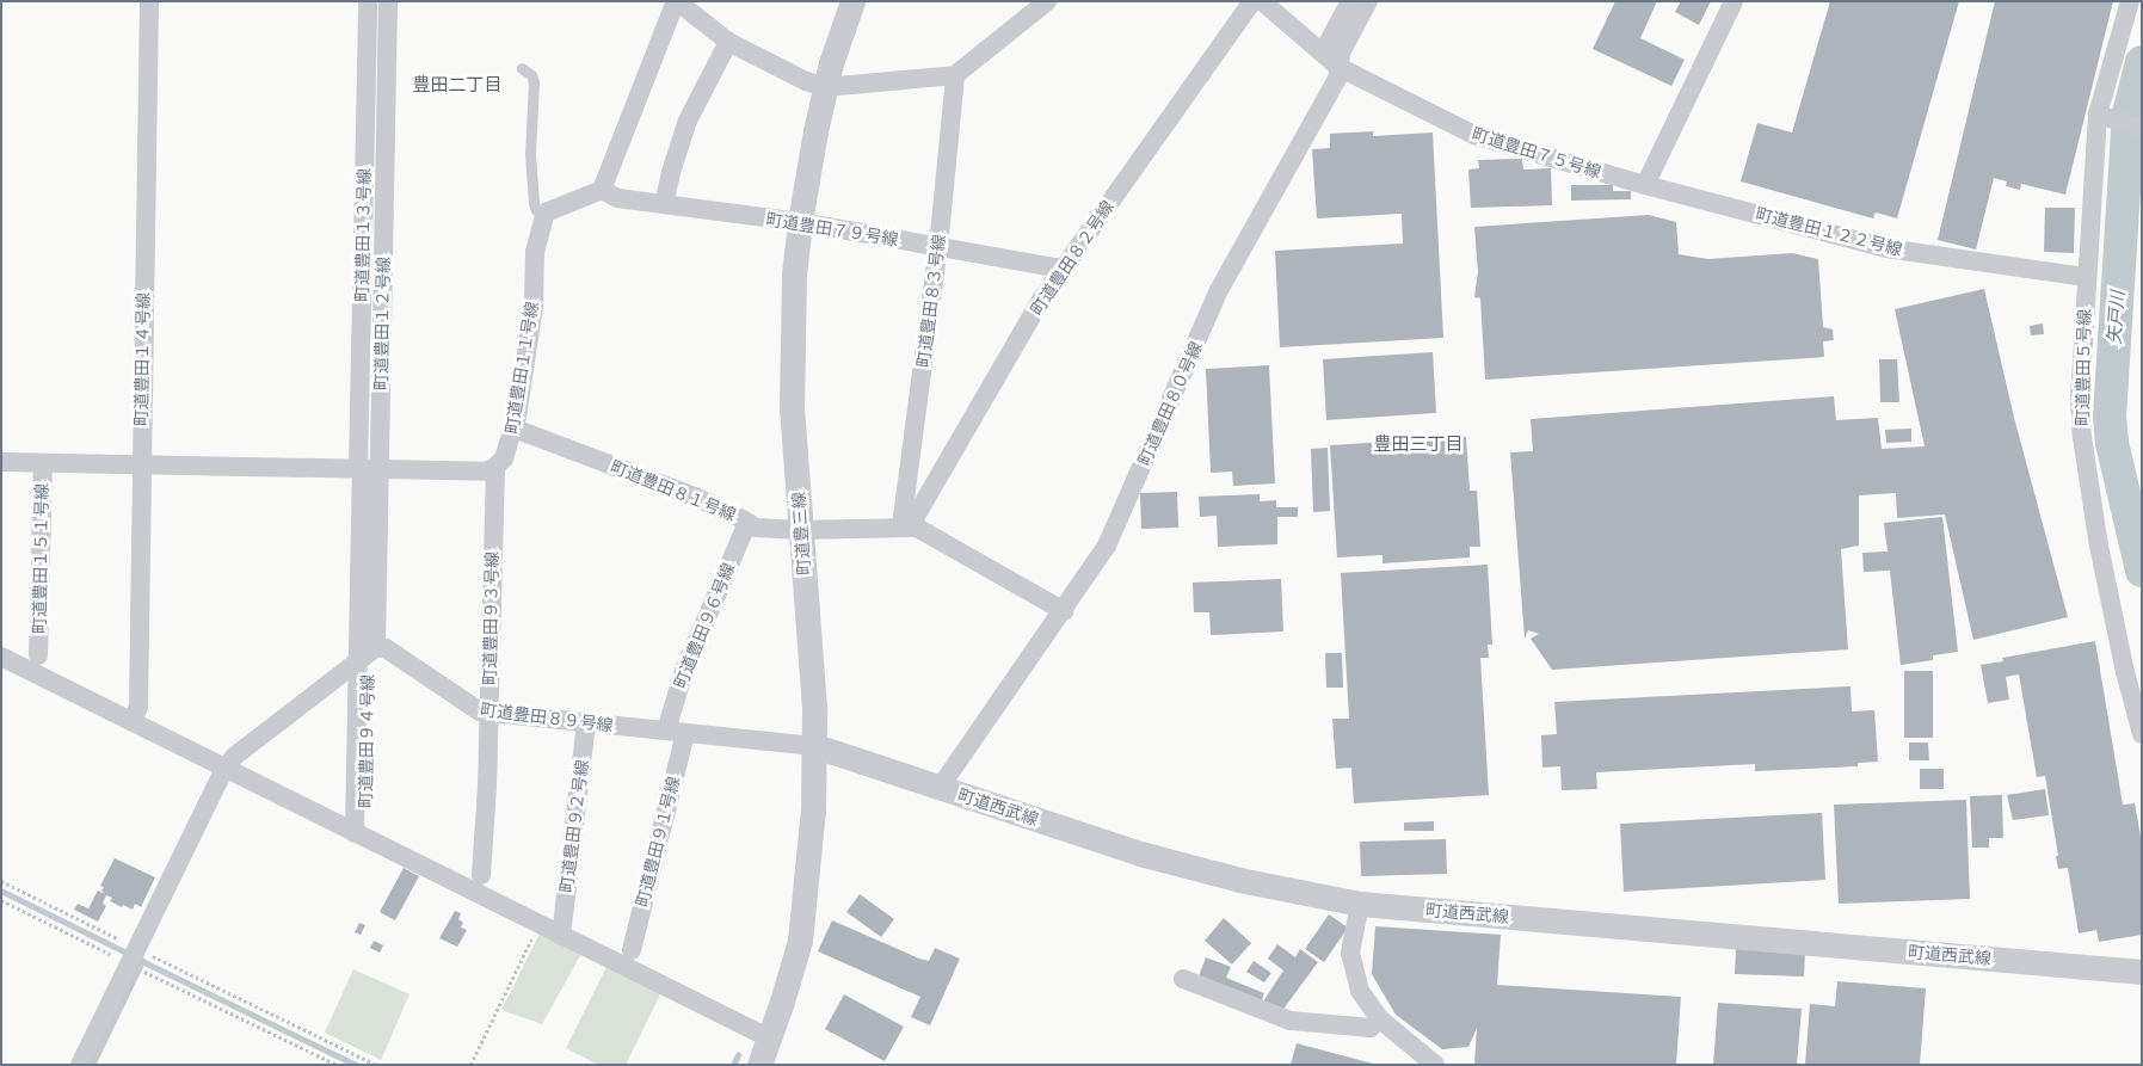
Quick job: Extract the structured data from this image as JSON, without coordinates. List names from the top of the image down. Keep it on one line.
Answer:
{"streets":{"street":["町道豊田７５号線","町道豊田７９号線","町道豊田１２２号線","町道豊田１３号線","町道豊田８２号線","町道豊田８３号線","町道豊田１２号線","町道豊田１４号線","町道豊田１１号線","町道豊田５号線","町道豊田８０号線","町道豊田８１号線","町道豊三線","町道豊田１５１号線","町道豊田９３号線","町道豊田９６号線","町道豊田８９号線","町道豊田９４号線","町道西武線","町道豊田９２号線","町道豊田９１号線"]},"crossings":[["町道豊田７５号線","町道豊田１２２号線"],["町道豊田７５号線","町道豊田８０号線"],["町道豊田７９号線","町道豊田８２号線"],["町道豊田７９号線","町道豊田８３号線"],["町道豊田７９号線","町道豊三線"],["町道豊田１２２号線","町道豊田５号線"],["町道豊田１３号線","町道豊田１２号線"],["町道豊田８２号線","町道豊田８３号線"],["町道豊田８２号線","町道豊田８１号線"],["町道豊田８３号線","町道豊田８１号線"],["町道豊田１２号線","町道豊田８９号線"],["町道豊田１２号線","町道豊田９４号線"],["町道豊田１１号線","町道豊田８１号線"],["町道豊田１１号線","町道豊田９３号線"],["町道豊田８０号線","町道豊田８１号線"],["町道豊田８０号線","町道西武線"],["町道豊田８１号線","町道豊三線"],["町道豊田８１号線","町道豊田９６号線"],["町道豊三線","町道豊田８９号線"],["町道豊三線","町道西武線"],["町道豊田９３号線","町道豊田８９号線"],["町道豊田９６号線","町道豊田８９号線"],["町道豊田９６号線","町道豊田９１号線"],["町道豊田８９号線","町道豊田９４号線"],["町道豊田８９号線","町道西武線"],["町道豊田８９号線","町道豊田９２号線"],["町道豊田８９号線","町道豊田９１号線"]],"districts":["豊田二丁目","豊田三丁目"],"water":["矢戸川"]}
